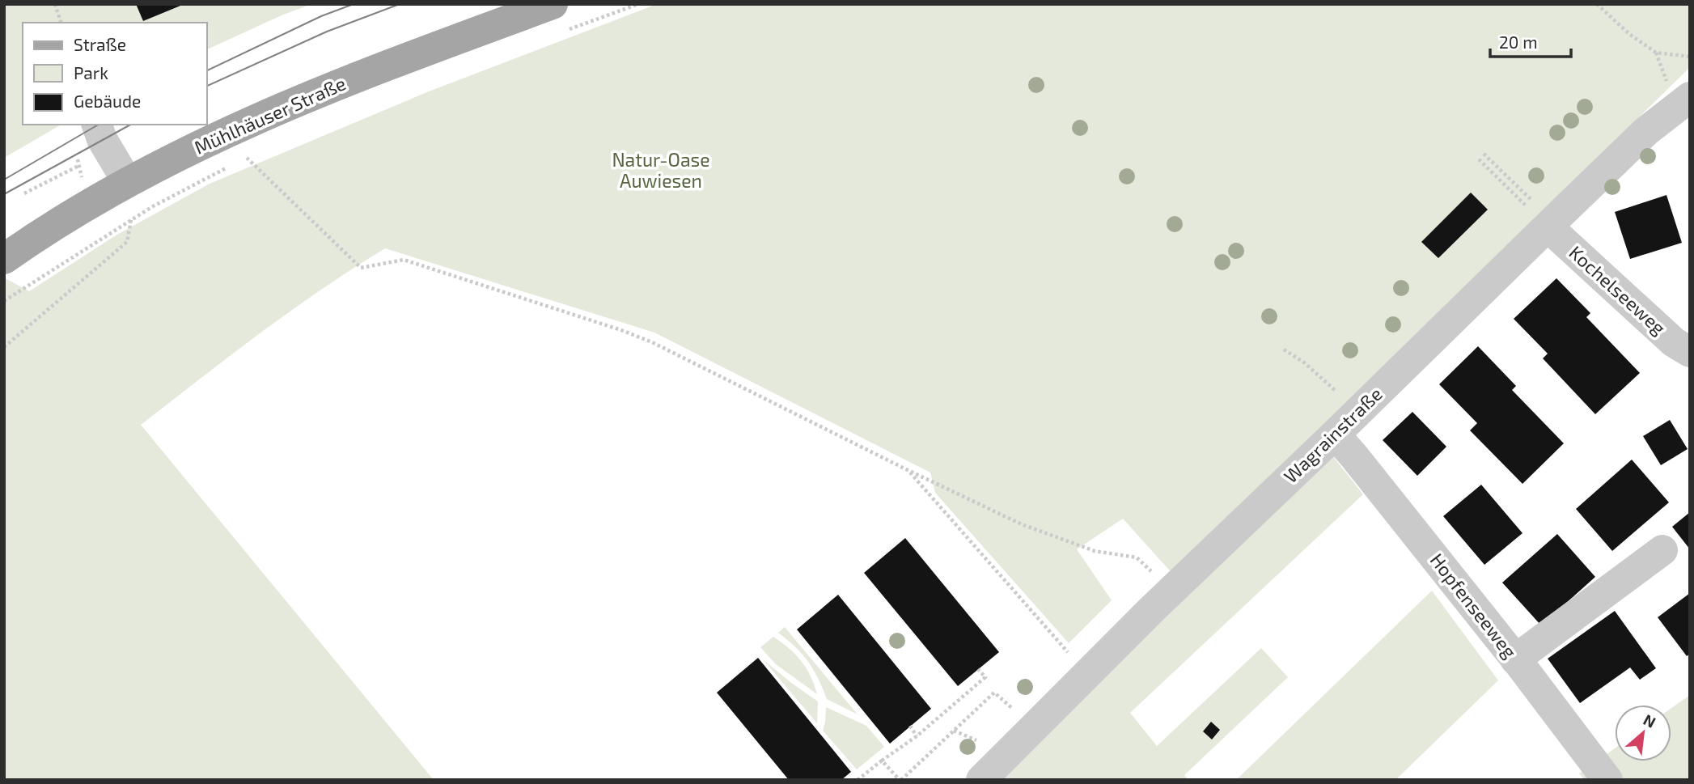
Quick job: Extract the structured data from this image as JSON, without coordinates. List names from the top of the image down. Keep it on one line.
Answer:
{"streets":{"main road":["Mühlhäuser Straße"],"street":["Kochelseeweg","Wagrainstraße","Hopfenseeweg"]},"crossings":[["Kochelseeweg","Wagrainstraße"],["Wagrainstraße","Hopfenseeweg"]],"parks":["Natur-Oase Auwiesen"],"legend":["Straße","Park","Gebäude"],"scale_bar":"20 m","north":"top right"}
